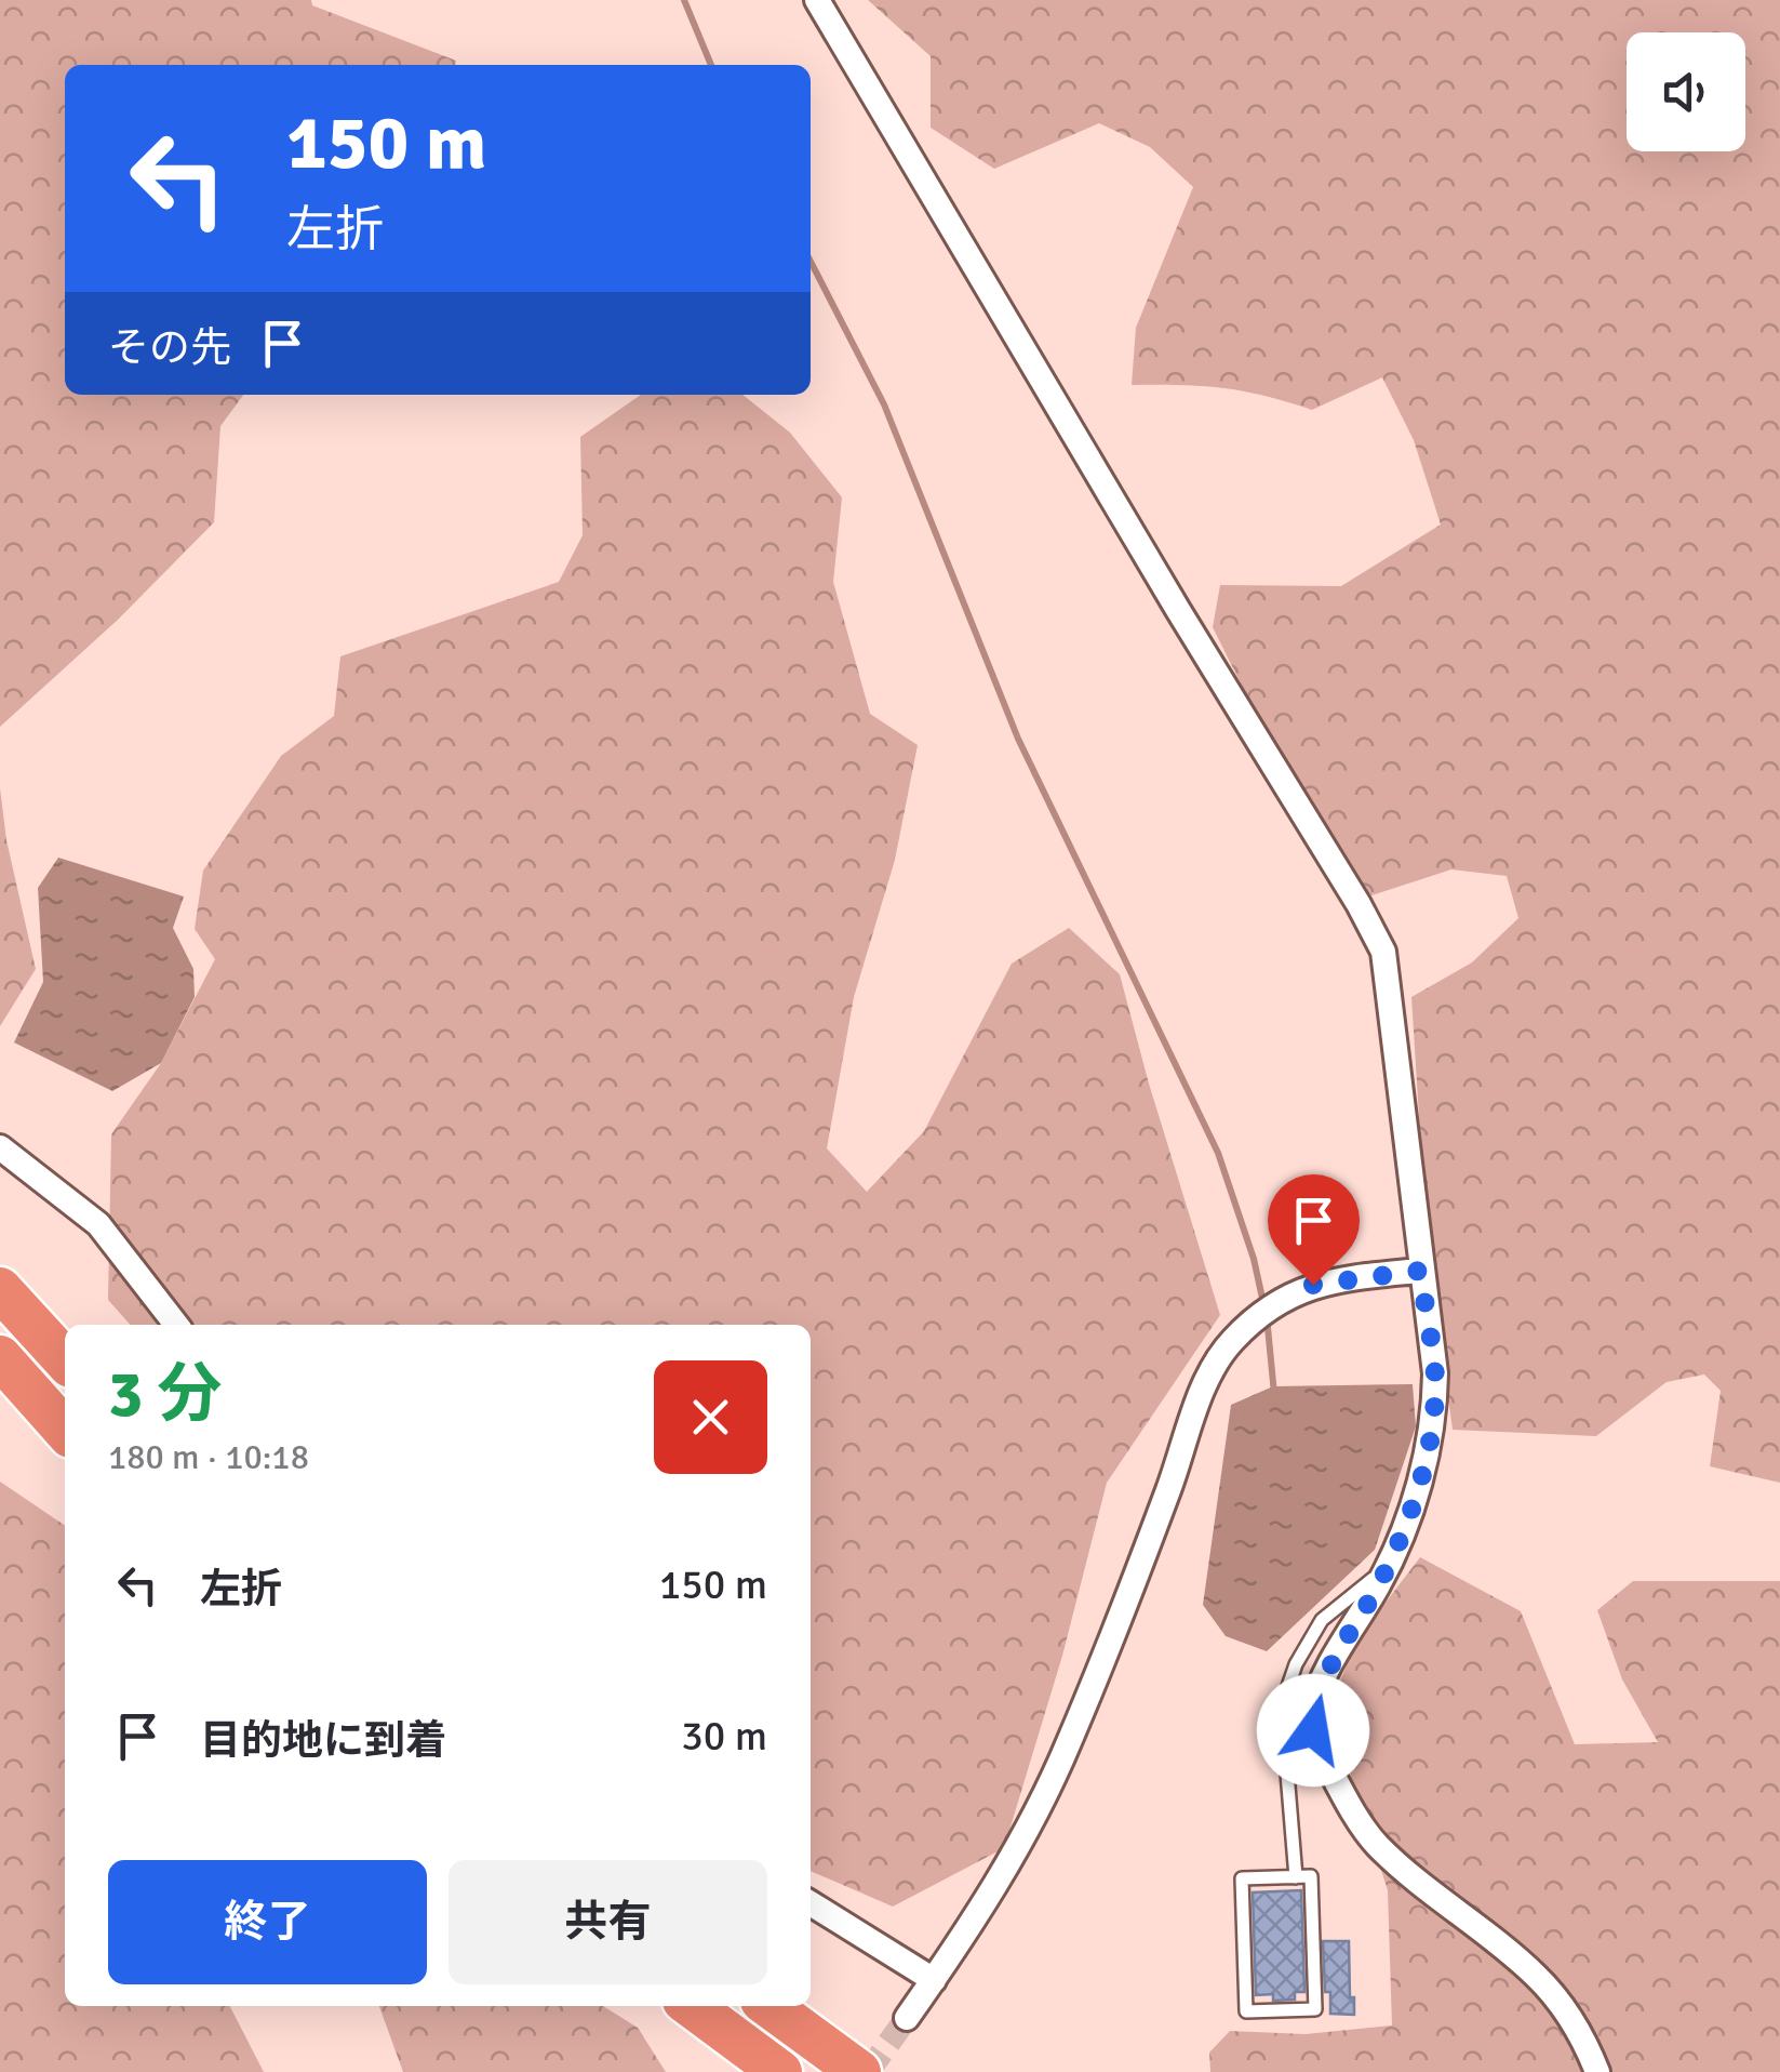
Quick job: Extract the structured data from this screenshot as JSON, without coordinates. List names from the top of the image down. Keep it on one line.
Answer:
{"page":{"turn":["150 m","左折"],"then":"その先","heading":["3 分","180 m · 10:18"],"list":[{"name":"左折","value":"150 m"},{"name":"目的地に到着","value":"30 m"}],"buttons":["終了","共有"]}}
